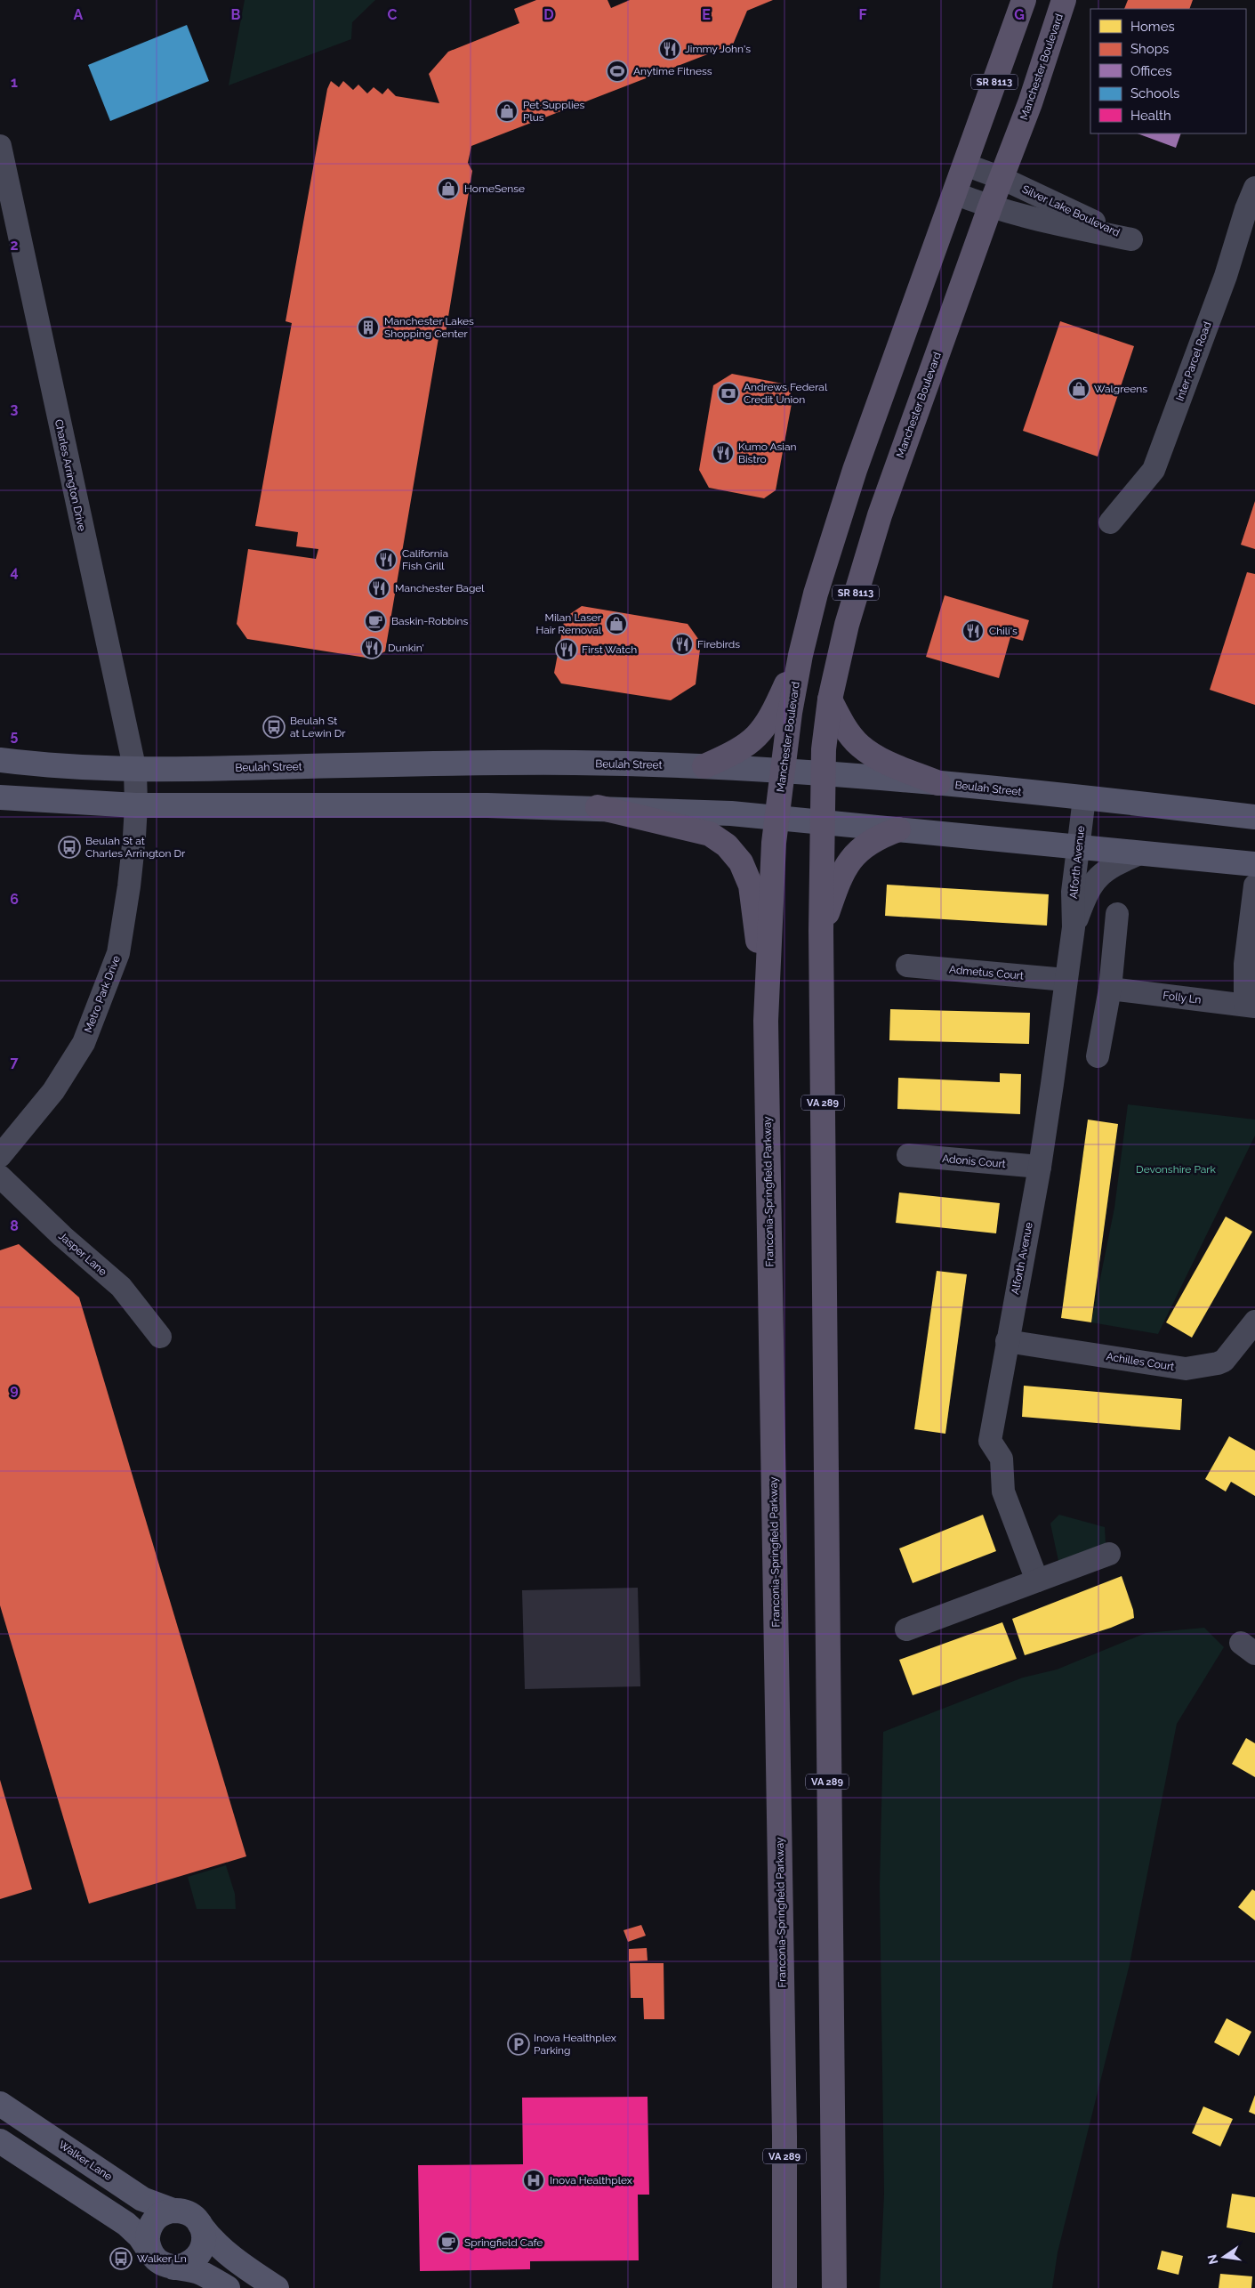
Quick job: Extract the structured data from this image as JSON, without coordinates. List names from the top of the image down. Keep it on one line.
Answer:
{"streets":{"main road":["Manchester Boulevard","SR 8113","Beulah Street","VA 289","Franconia-Springfield Parkway","Walker Lane"],"street":["Silver Lake Boulevard","Inter Parcel Road","Charles Arrington Drive","Alforth Avenue","Admetus Court","Metro Park Drive","Folly Ln","Adonis Court","Jasper Lane","Achilles Court"]},"crossings":[["Manchester Boulevard","Silver Lake Boulevard"],["Manchester Boulevard","Beulah Street"],["Manchester Boulevard","VA 289"],["Manchester Boulevard","Franconia-Springfield Parkway"],["Charles Arrington Drive","Beulah Street"],["Charles Arrington Drive","Metro Park Drive"],["Beulah Street","Alforth Avenue"],["Alforth Avenue","Admetus Court"],["Alforth Avenue","Adonis Court"],["Alforth Avenue","Achilles Court"]],"parks":["Devonshire Park"],"places":{"restaurant":["Jimmy John's","Kumo Asian Bistro","California Fish Grill","Manchester Bagel","Chili's","Firebirds","Dunkin'","First Watch"],"sports":["Anytime Fitness"],"shop":["Pet Supplies Plus","HomeSense","Walgreens","Milan Laser Hair Removal"],"building":["Manchester Lakes Shopping Center"],"bank":["Andrews Federal Credit Union"],"cafe":["Baskin-Robbins","Springfield Cafe"],"bus stop":["Beulah St at Lewin Dr","Beulah St at Charles Arrington Dr","Walker Ln"],"parking":["Inova Healthplex Parking"],"hospital":["Inova Healthplex"]},"legend":["Homes","Shops","Offices","Schools","Health"],"north":"left","grid":{"columns":["A","B","C","D","E","F","G"],"rows":["1","2","3","4","5","6","7","8","9"]}}
